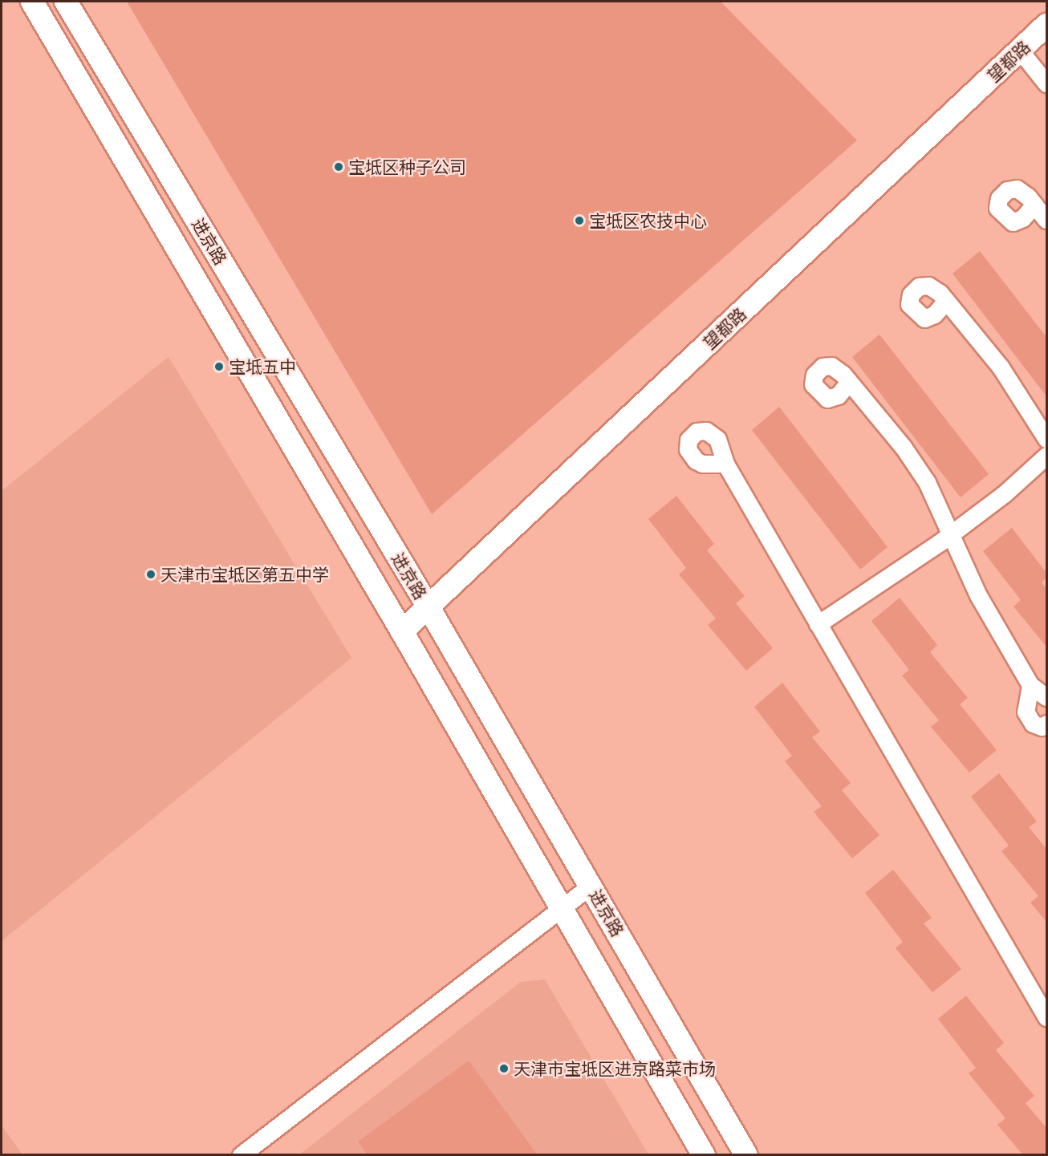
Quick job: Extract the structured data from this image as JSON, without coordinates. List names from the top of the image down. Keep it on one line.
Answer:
{"streets":{"main road":["望都路","进京路"]},"crossings":[["望都路","进京路"]],"places":["宝坻区种子公司","宝坻区农技中心","宝坻五中","天津市宝坻区第五中学","天津市宝坻区进京路菜市场"]}
